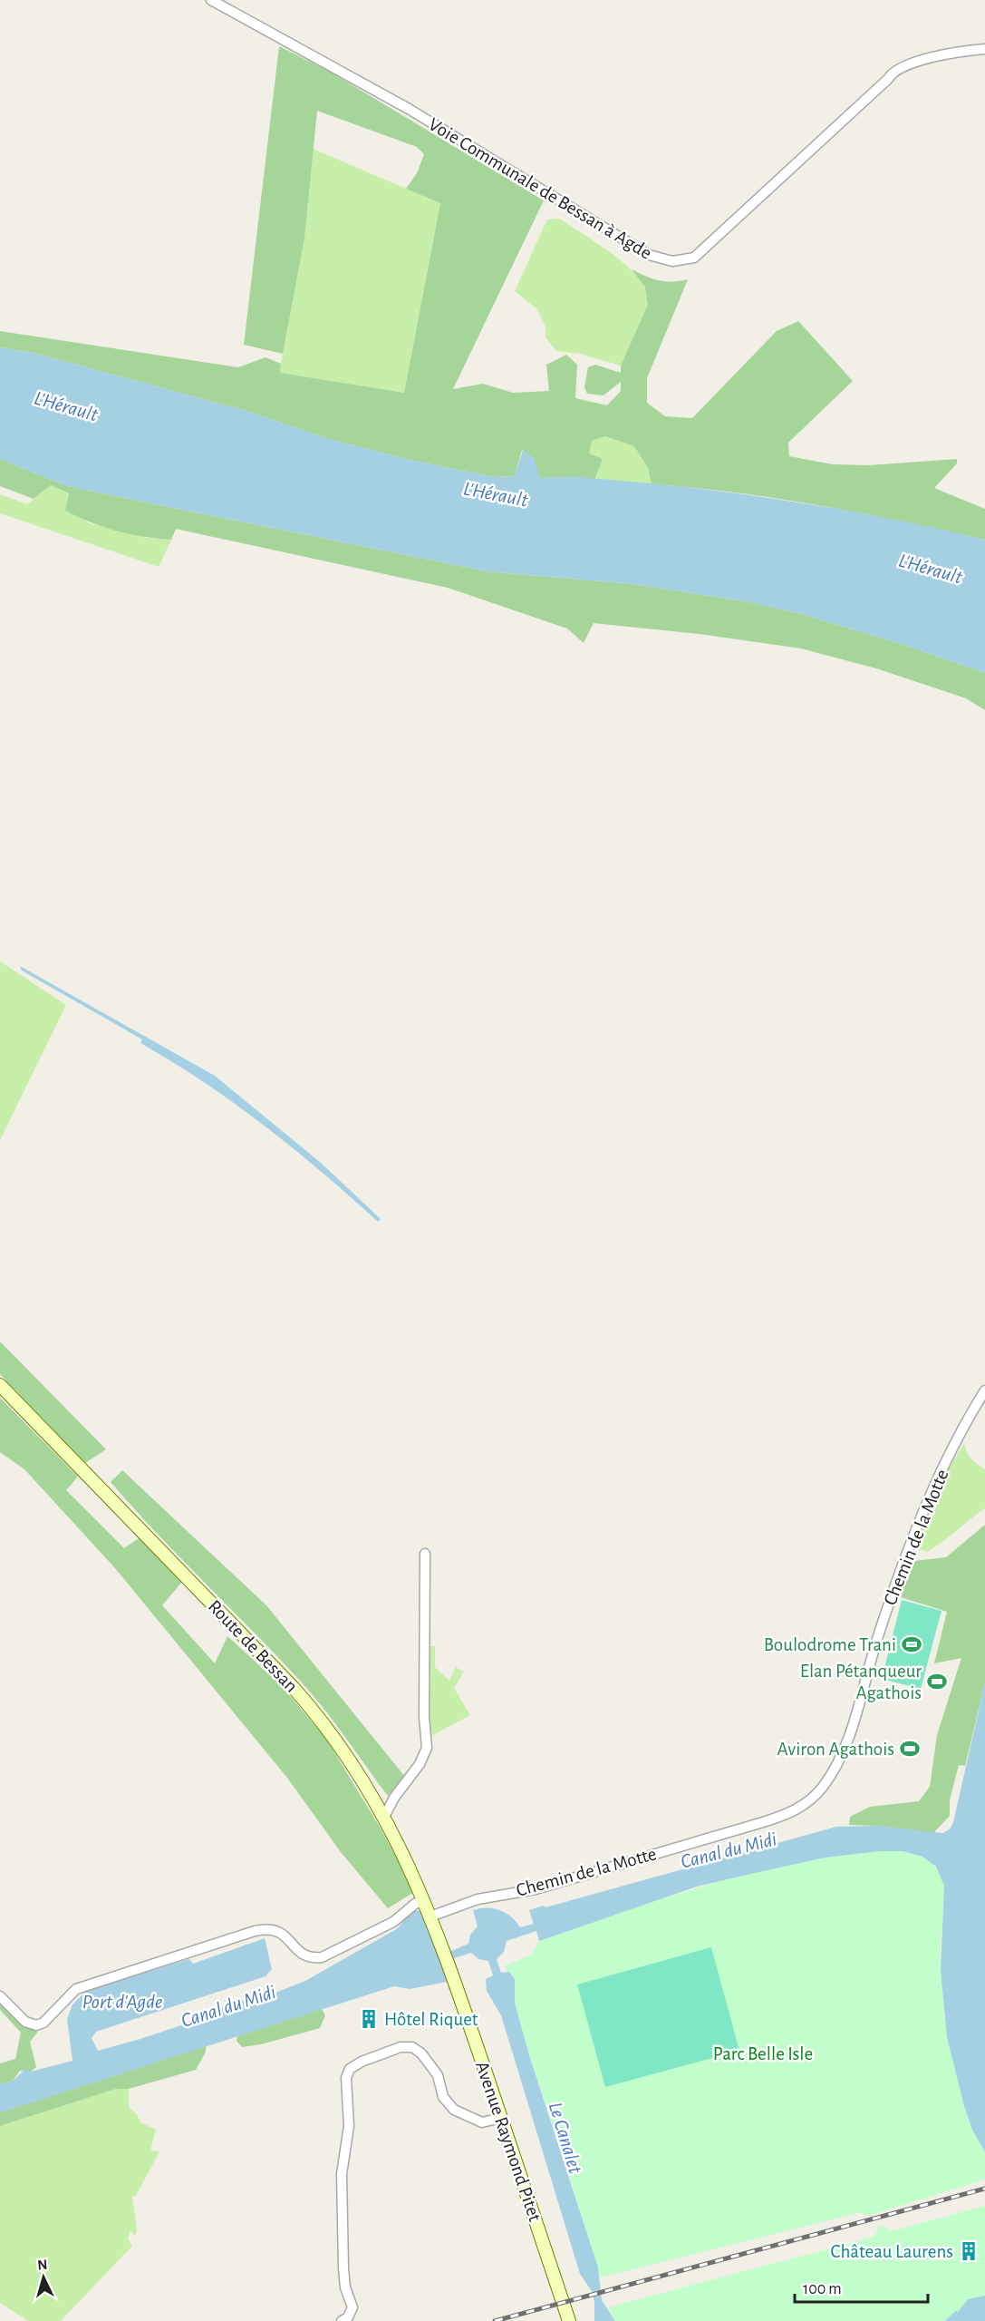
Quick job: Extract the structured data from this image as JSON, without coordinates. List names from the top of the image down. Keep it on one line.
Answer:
{"streets":{"main road":["Route de Bessan","Avenue Raymond Pitet"],"street":["Voie Communale de Bessan à Agde","Chemin de la Motte"]},"crossings":[["Chemin de la Motte","Route de Bessan"],["Route de Bessan","Avenue Raymond Pitet"]],"water":["L'Hérault","Canal du Midi","Port d'Agde","Le Canalet"],"parks":["Parc Belle Isle"],"places":{"sports":["Boulodrome Trani","Elan Pétanqueur Agathois","Aviron Agathois"],"building":["Hôtel Riquet","Château Laurens"]},"scale_bar":"100 m","north":"top"}
